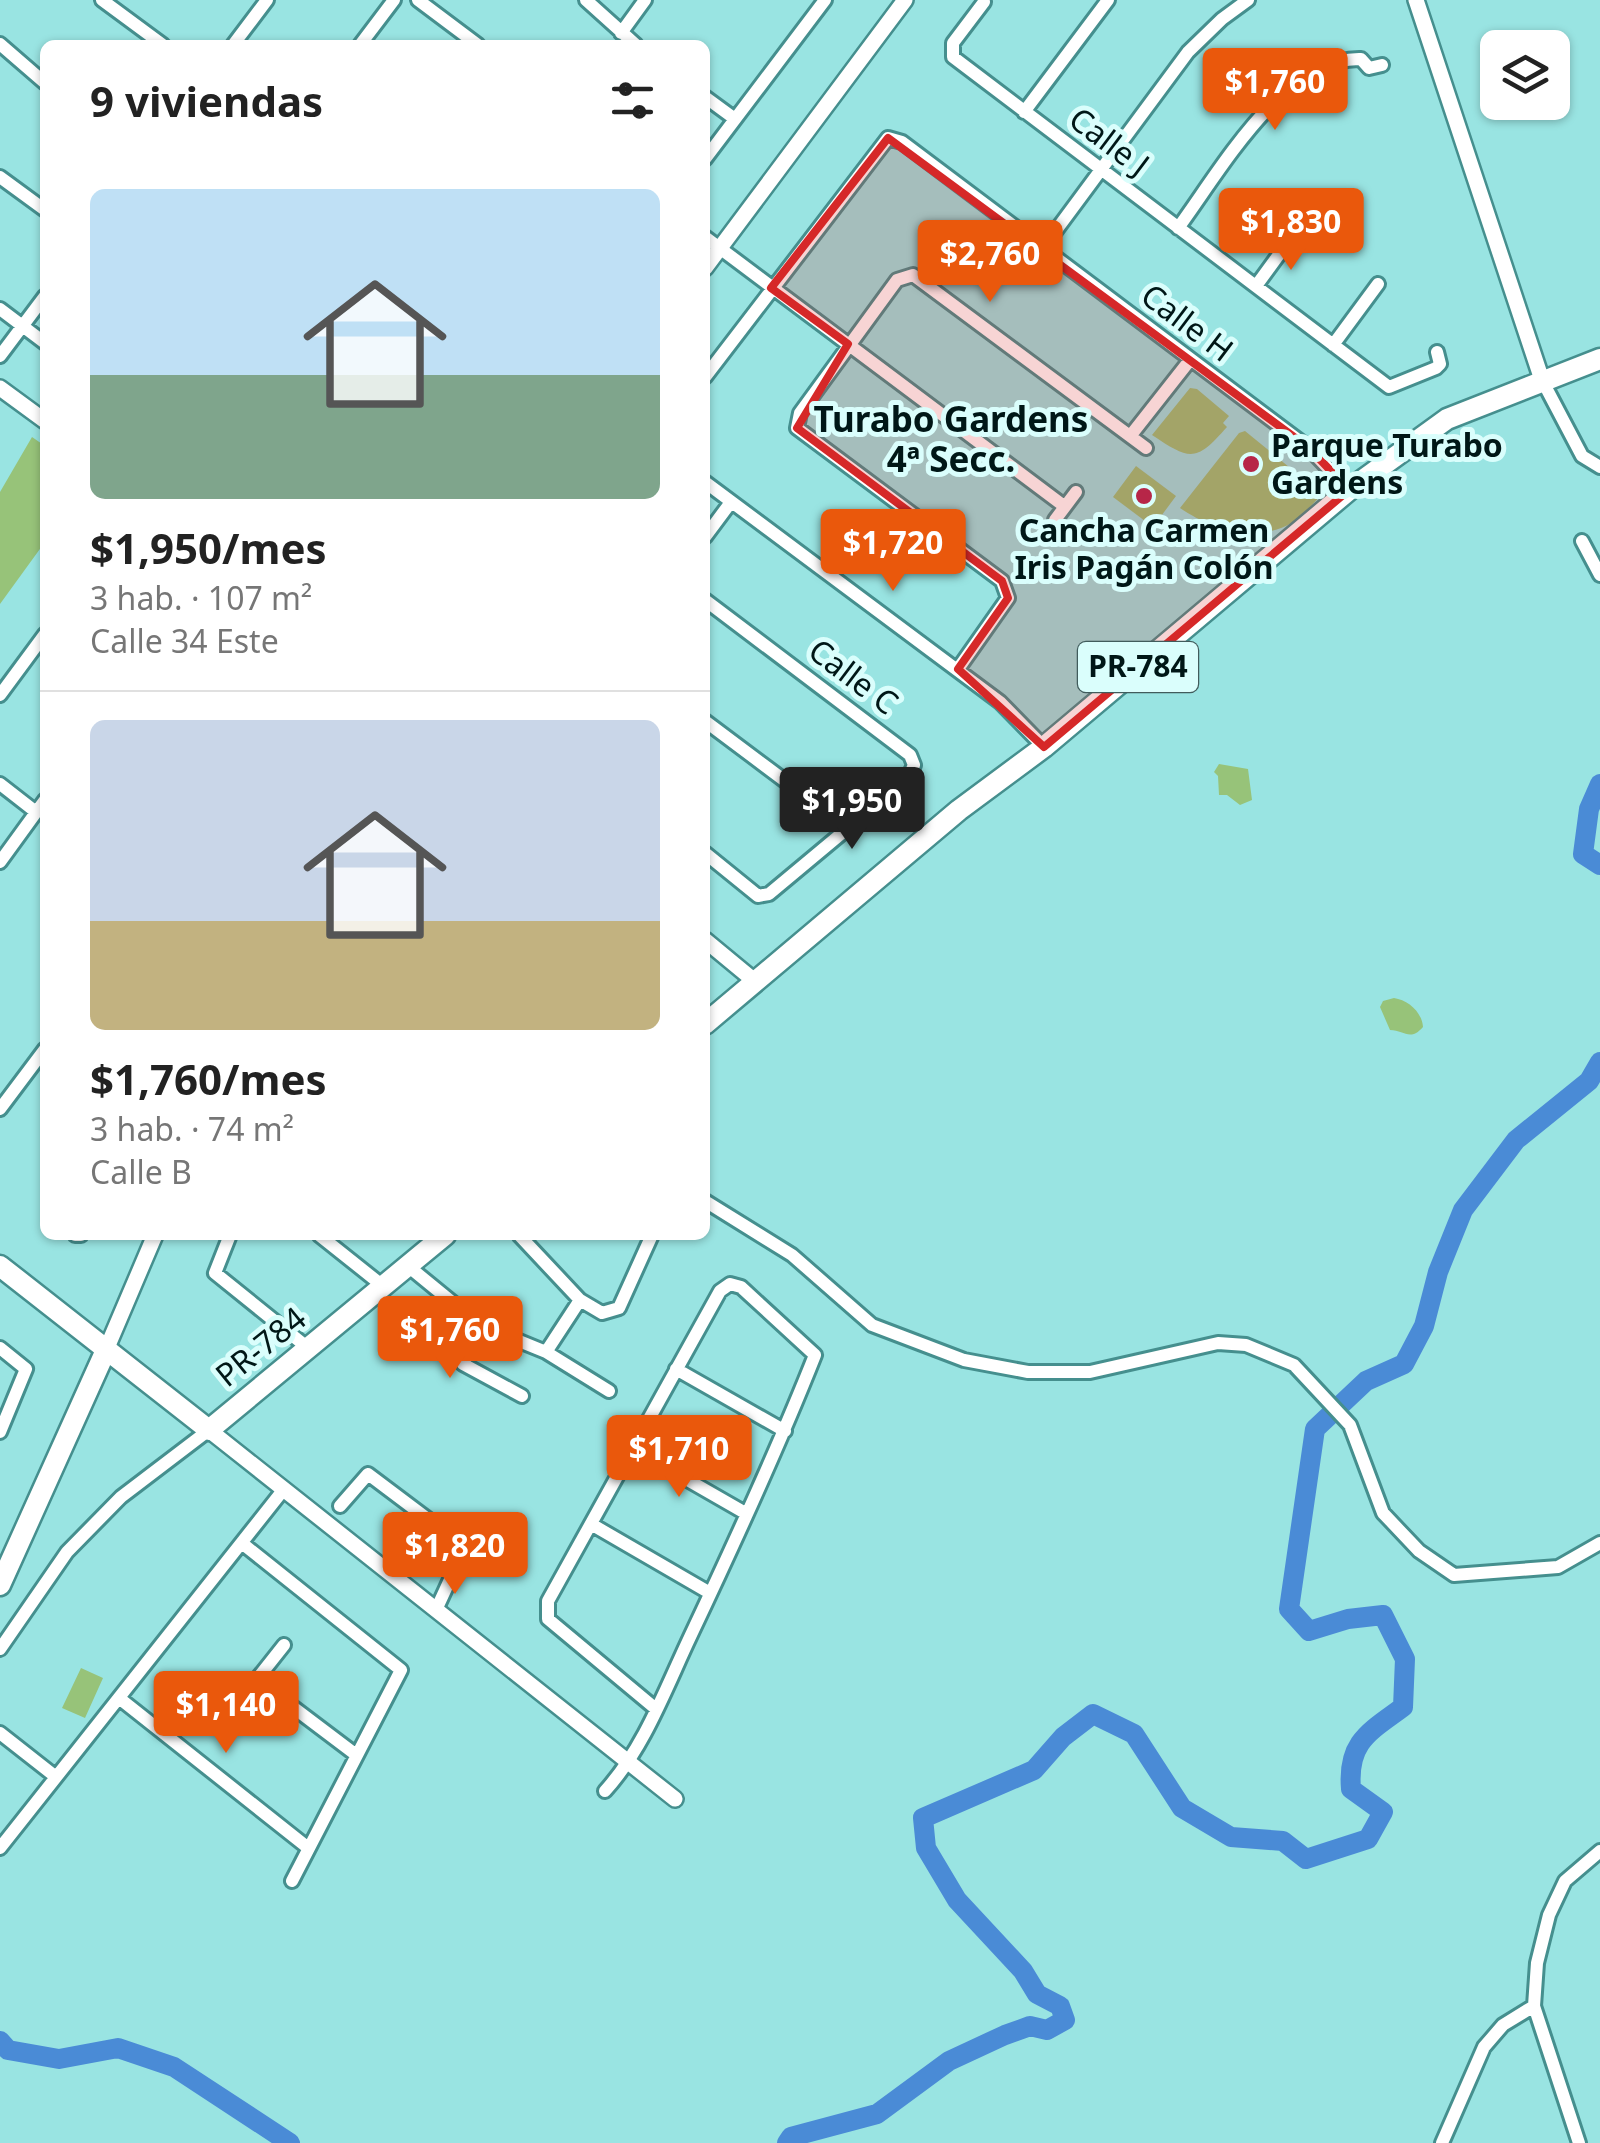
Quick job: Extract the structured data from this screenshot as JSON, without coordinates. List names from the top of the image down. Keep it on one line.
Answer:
{"streets":{"main road":["PR-784"],"street":["Calle J","Calle H","Calle C"]},"crossings":[["Calle H","PR-784"]],"districts":["Turabo Gardens 4ª Secc."],"places":["Parque Turabo Gardens","Cancha Carmen Iris Pagán Colón"],"page":{"heading":"9 viviendas","price":["$1,760","$1,830","$2,760","$1,720","$1,950","$1,760","$1,710","$1,820","$1,140"],"list":[{"name":"$1,950/mes","note":"3 hab. · 107 m² · Calle 34 Este"},{"name":"$1,760/mes","note":"3 hab. · 74 m² · Calle B"}]}}
